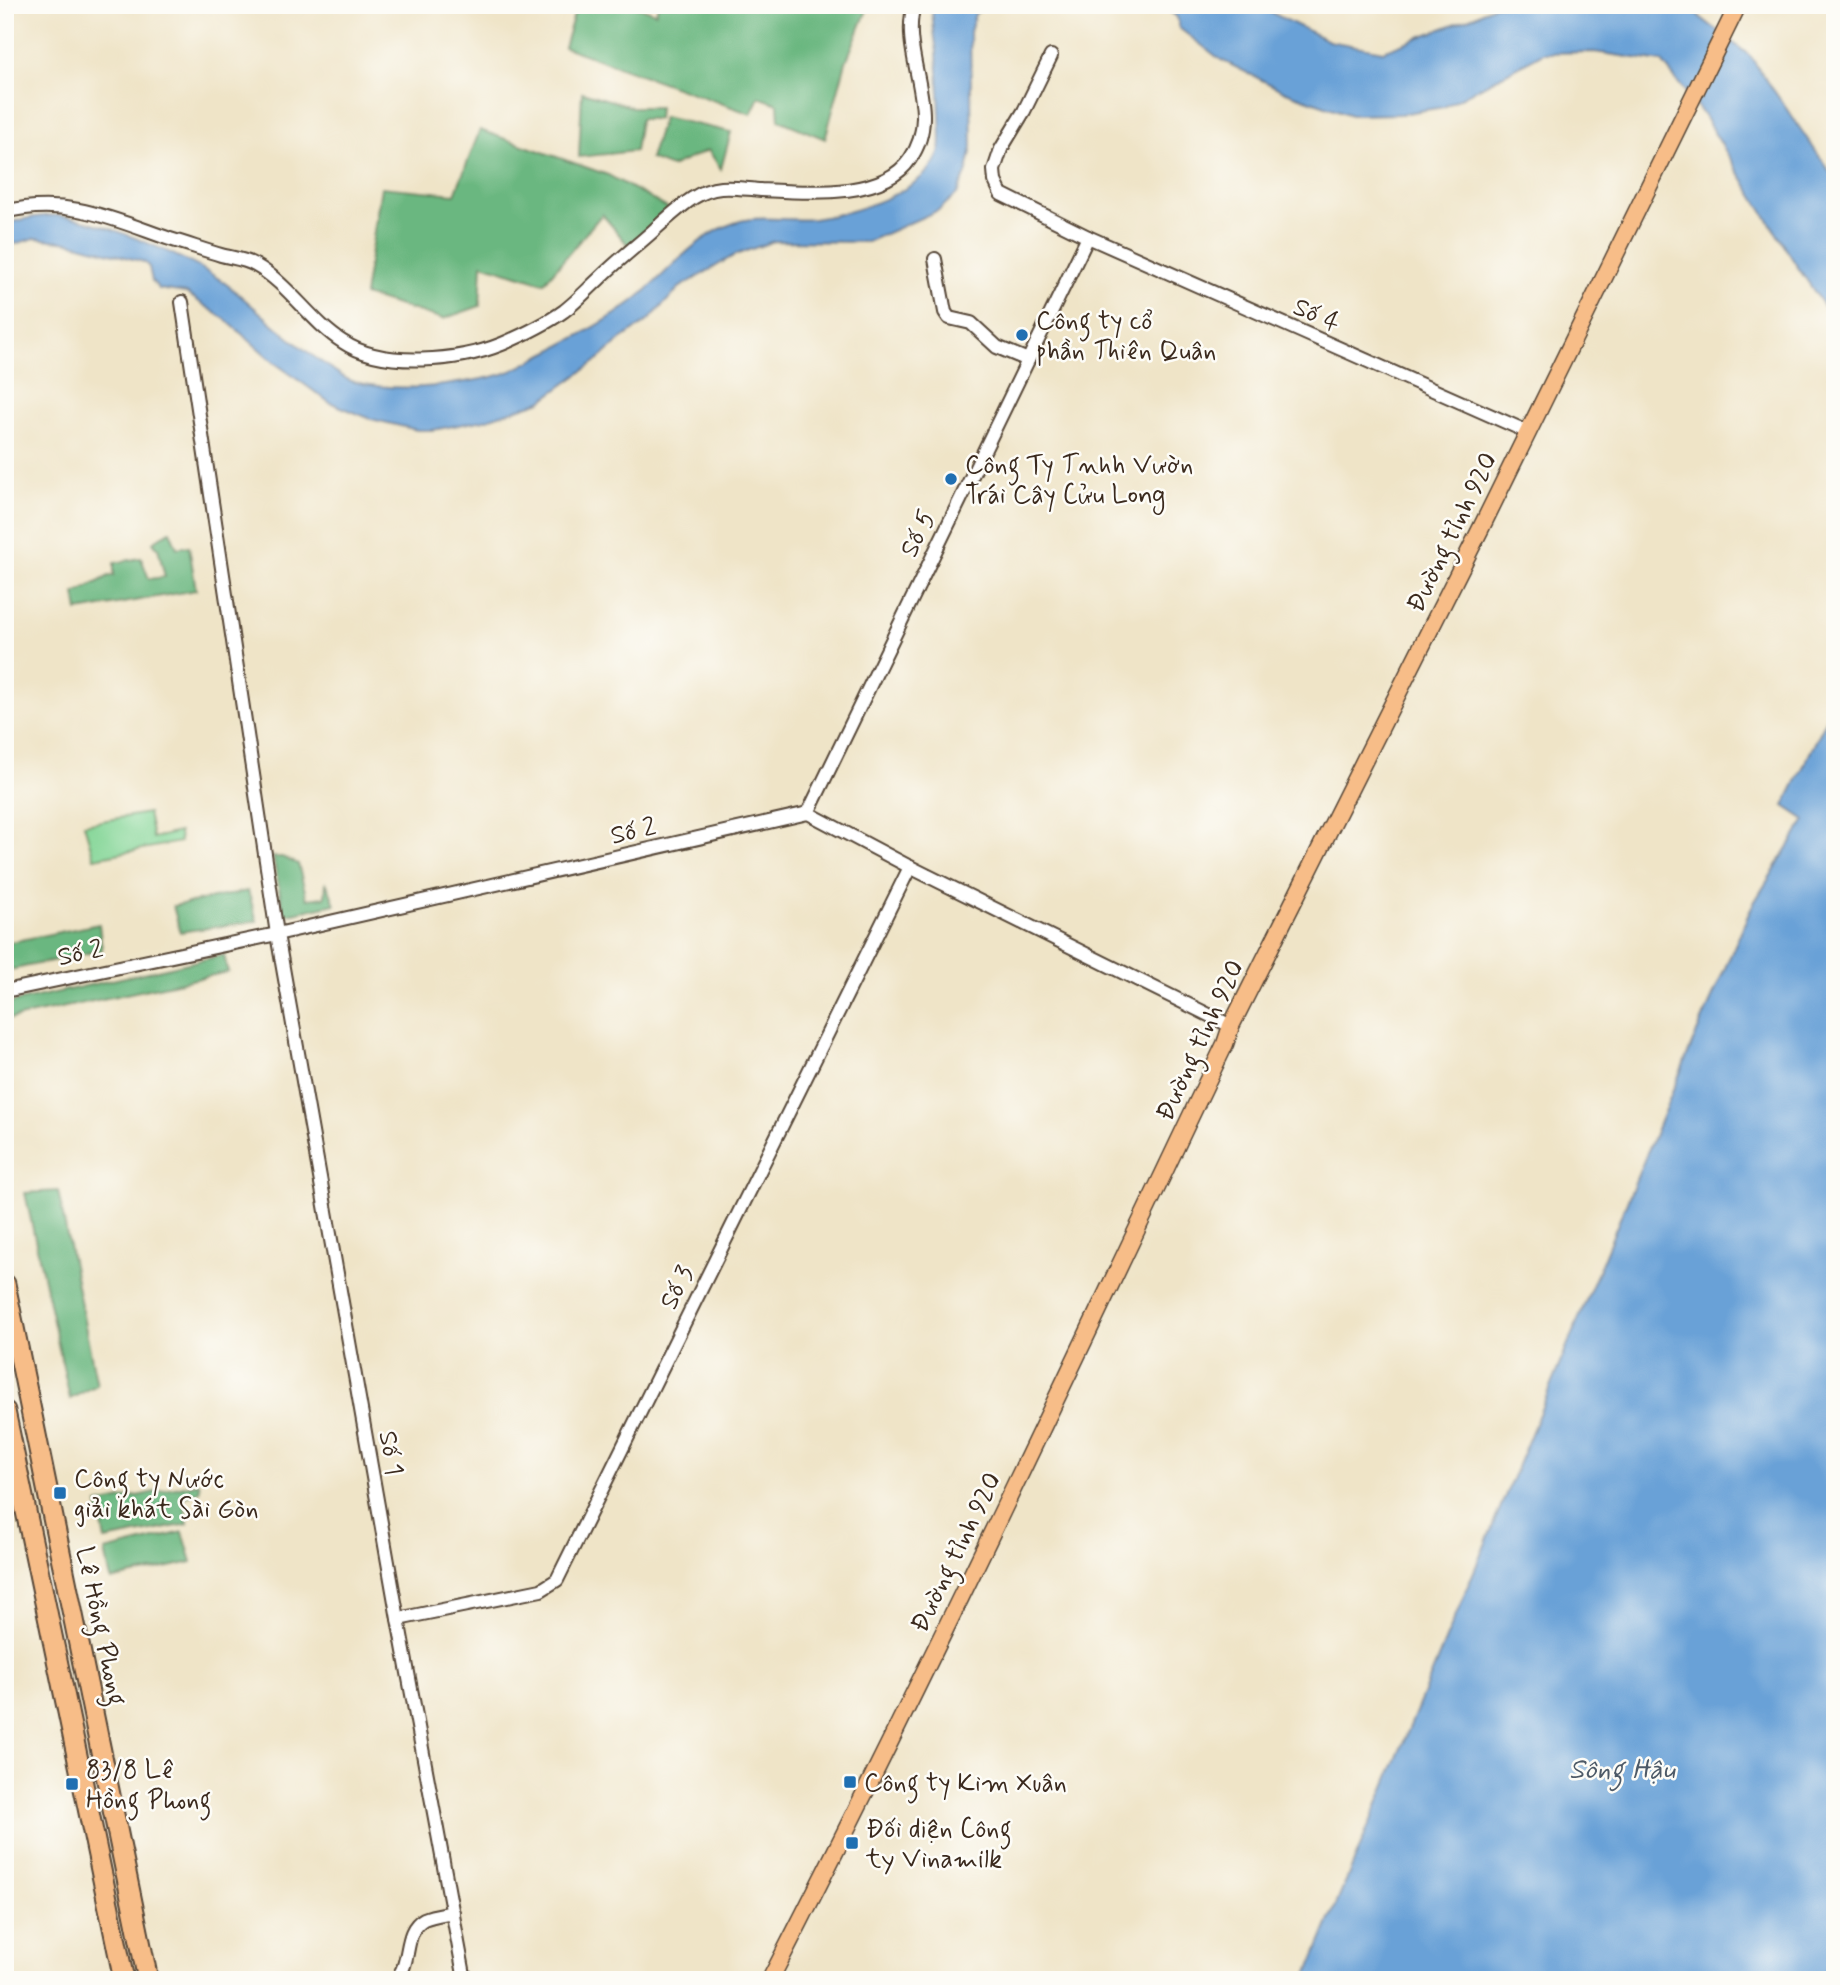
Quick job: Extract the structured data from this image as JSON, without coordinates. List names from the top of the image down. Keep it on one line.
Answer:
{"streets":{"highway":["Lê Hồng Phong"],"main road":["Đường tỉnh 920"],"street":["Số 4","Số 5","Số 2","Số 3","Số 1"]},"crossings":[["Số 4","Đường tỉnh 920"],["Số 4","Số 5"],["Số 5","Số 2"],["Số 2","Số 1"],["Số 3","Số 1"]],"water":["Sông Hậu"],"places":{"other":["Công ty cổ phần Thiên Quân","Công Ty Tnhh Vườn Trái Cây Cửu Long"],"transit":["Công ty Nước giải khát Sài Gòn","Công ty Kim Xuân","83/8 Lê Hồng Phong","Đối diện Công ty Vinamilk"]}}
